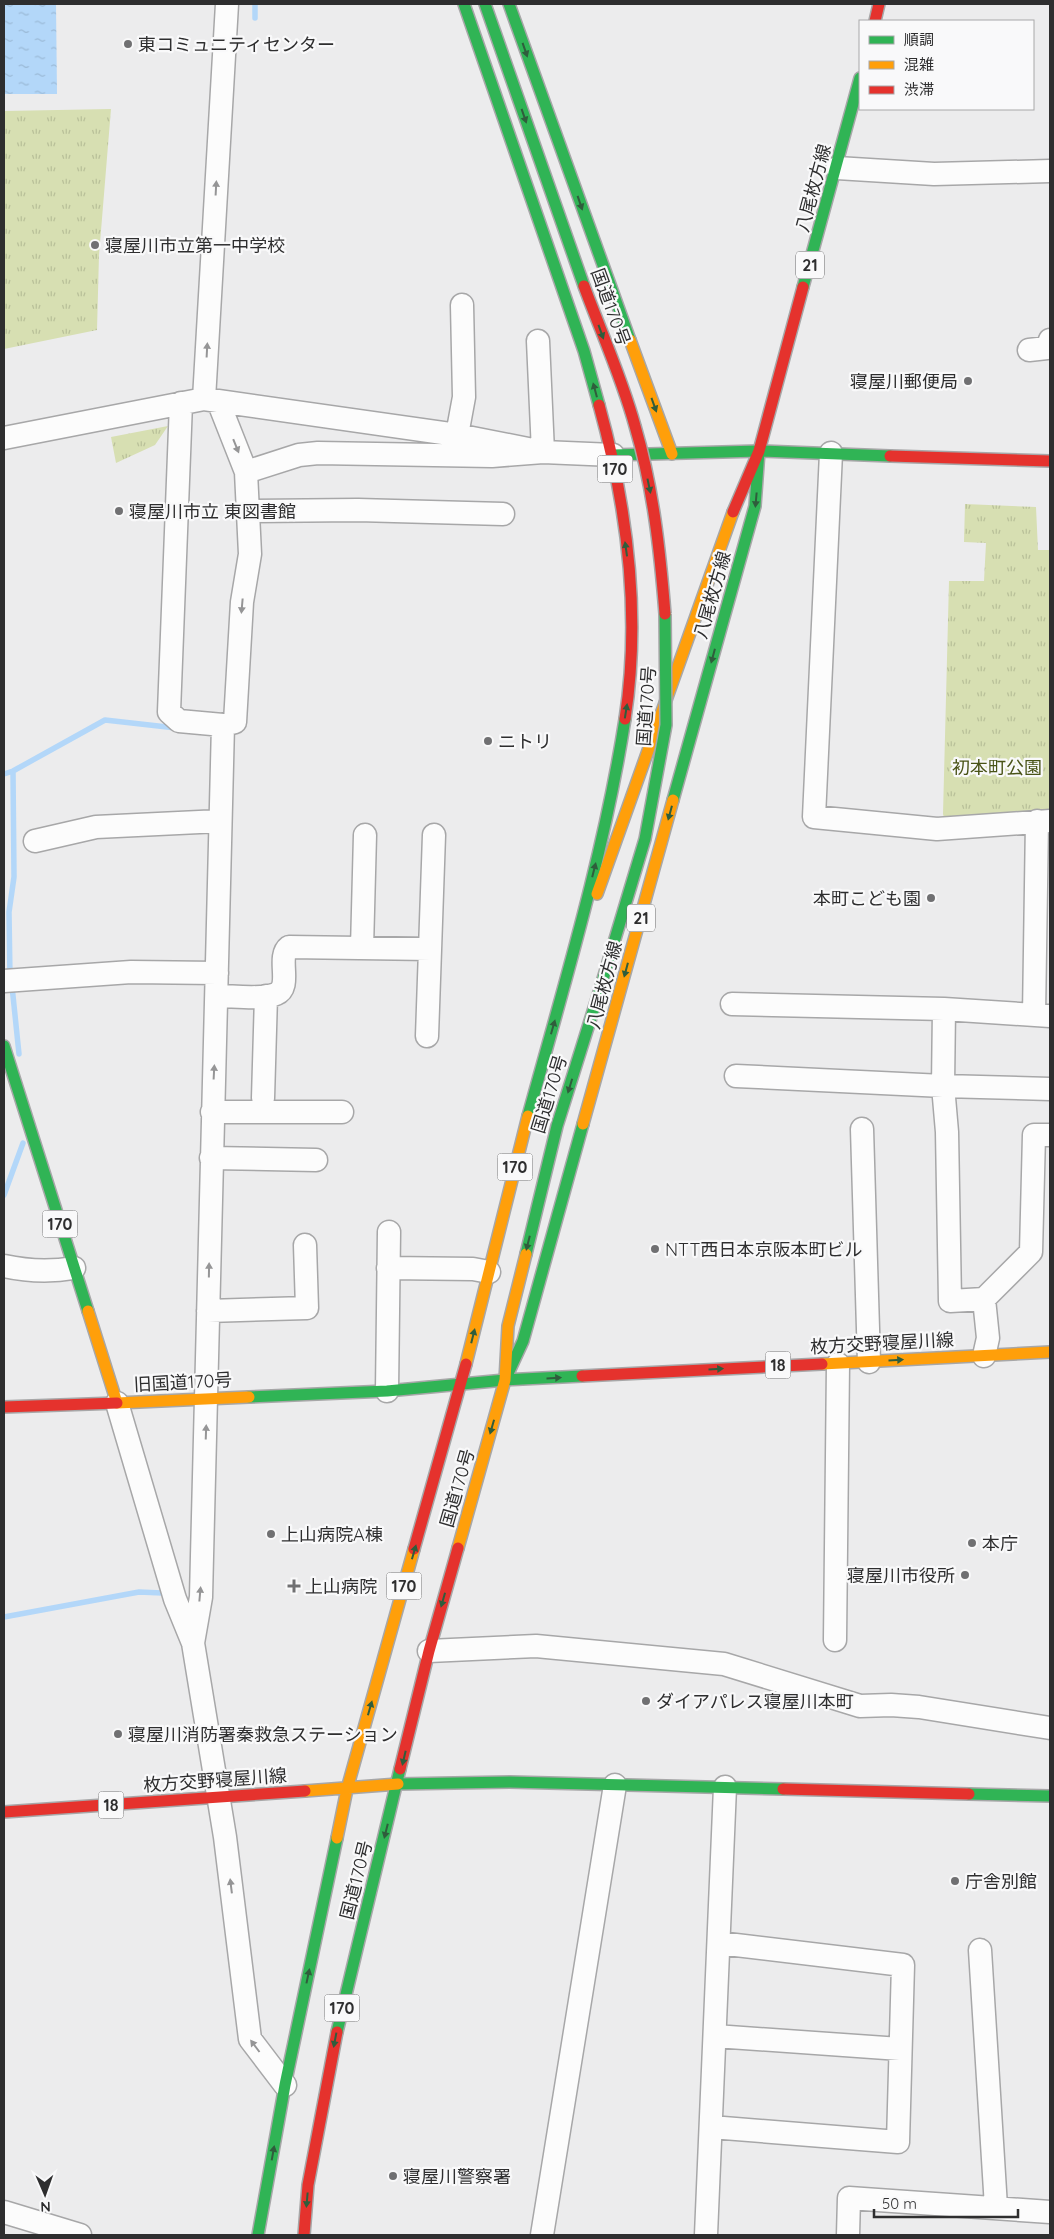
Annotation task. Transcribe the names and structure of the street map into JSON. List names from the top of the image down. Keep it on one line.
{"streets":{"main road":["八尾枚方線","21","国道170号","170","枚方交野寝屋川線","18","旧国道170号"]},"crossings":[["八尾枚方線","国道170号"],["八尾枚方線","枚方交野寝屋川線"],["八尾枚方線","旧国道170号"],["国道170号","枚方交野寝屋川線"],["国道170号","旧国道170号"],["枚方交野寝屋川線","旧国道170号"]],"parks":["初本町公園"],"places":{"other":["東コミュニティセンター","寝屋川市立第一中学校","寝屋川郵便局","寝屋川市立 東図書館","ニトリ","本町こども園","NTT西日本京阪本町ビル","上山病院A棟","本庁","寝屋川市役所","ダイアパレス寝屋川本町","寝屋川消防署秦救急ステーション","庁舎別館","寝屋川警察署"],"health":["上山病院"]},"legend":["順調","混雑","渋滞"],"scale_bar":"50 m","north":"bottom"}
